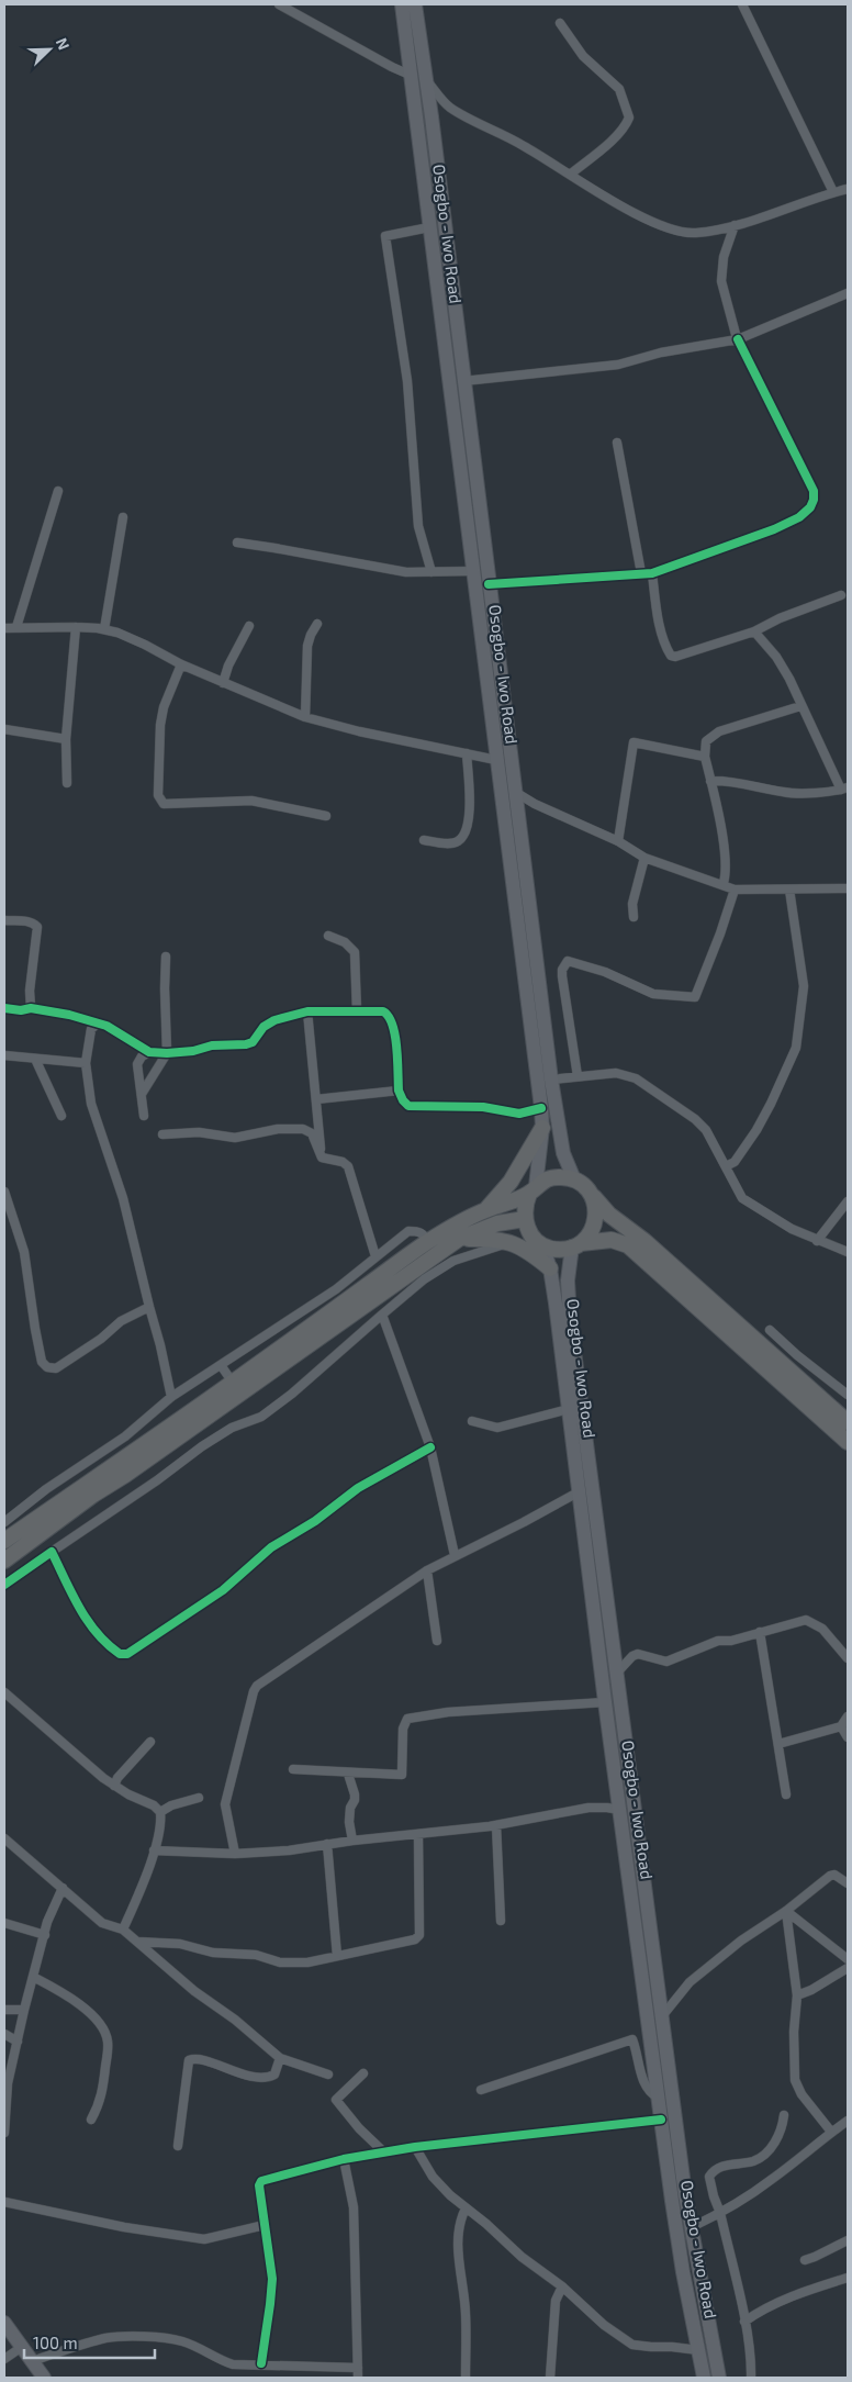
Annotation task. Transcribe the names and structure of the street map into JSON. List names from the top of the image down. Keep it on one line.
{"streets":{"main road":["Osogbo - Iwo Road"]},"scale_bar":"100 m","north":"top right"}
